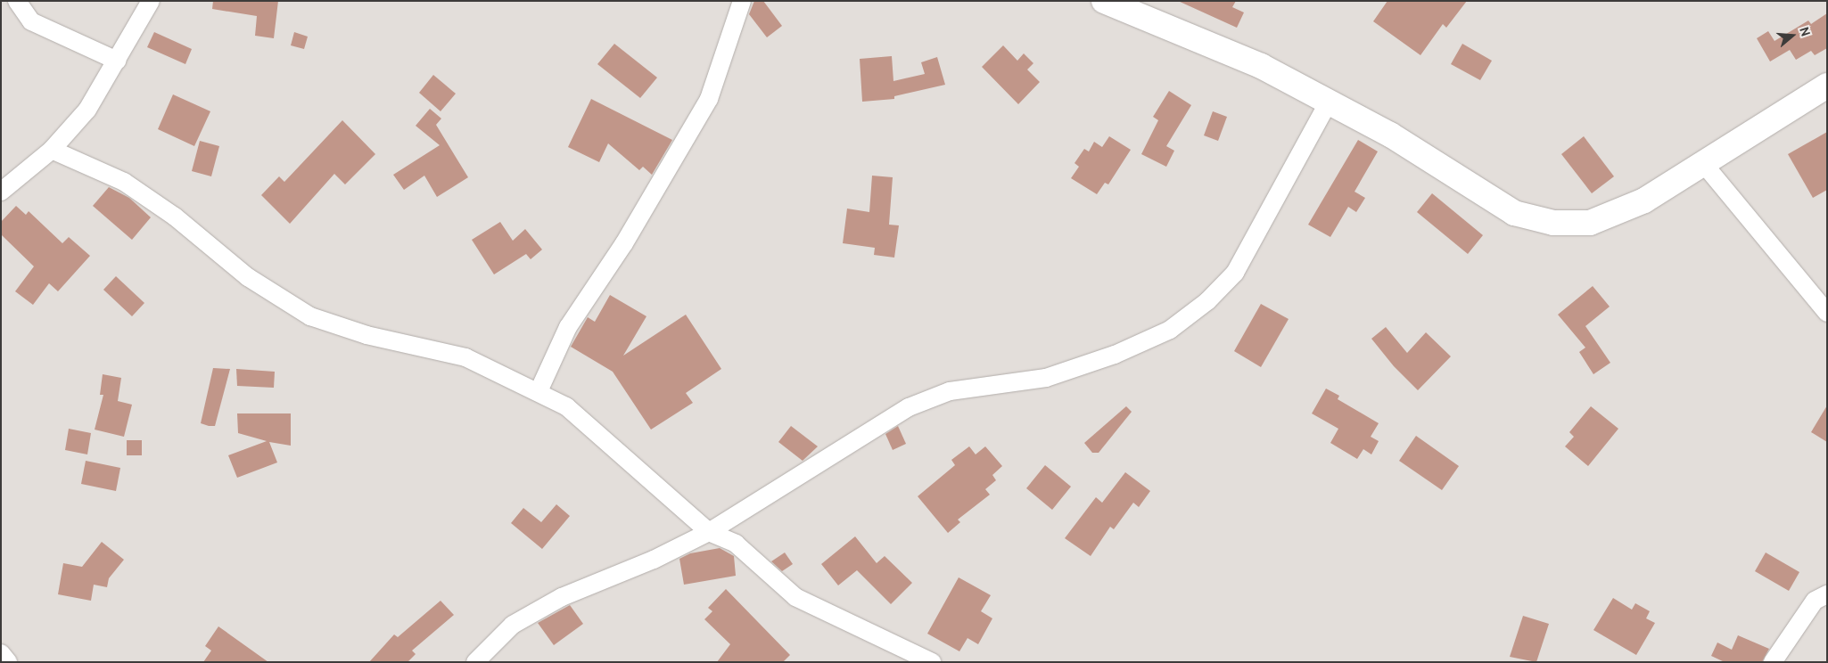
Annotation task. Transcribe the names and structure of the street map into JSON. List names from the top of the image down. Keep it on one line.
{"north":"right"}
